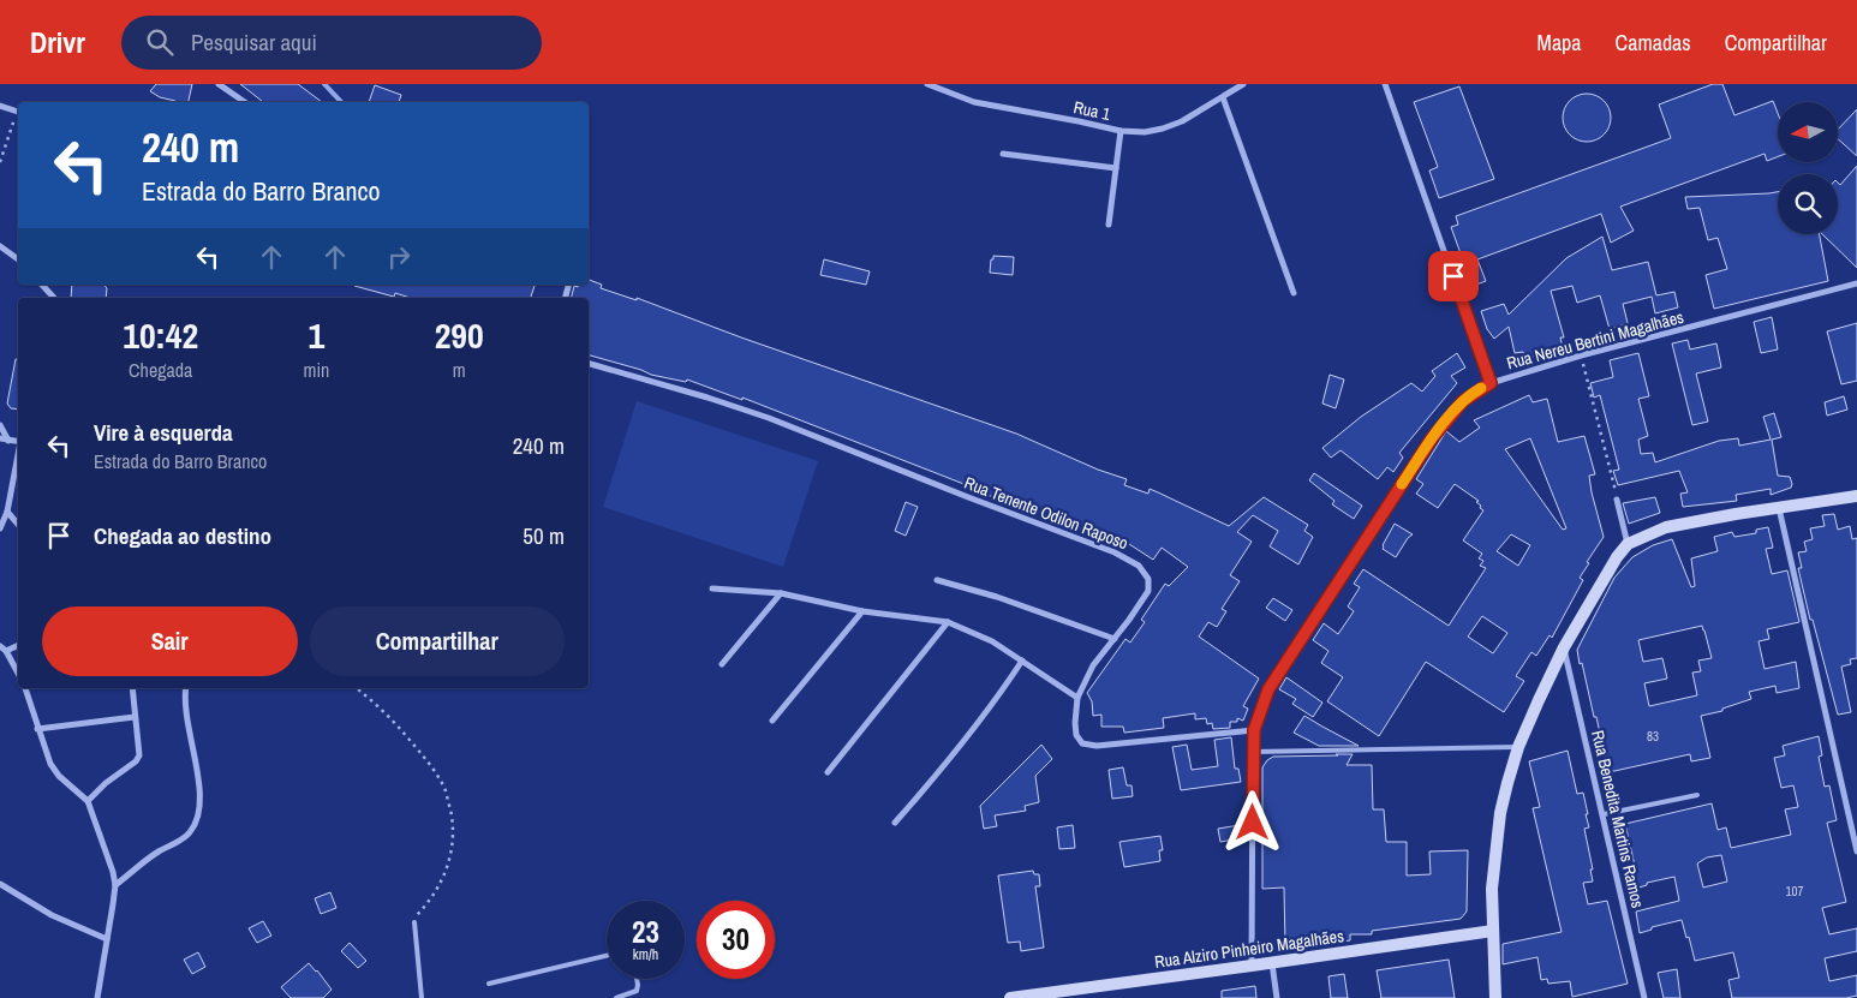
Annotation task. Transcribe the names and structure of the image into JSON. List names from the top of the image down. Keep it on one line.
{"streets":{"main road":["Rua Alziro Pinheiro Magalhães"],"street":["Rua 1","Rua Nereu Bertini Magalhães","Rua Tenente Odilon Raposo","Rua Benedita Martins Ramos"]},"crossings":[["Rua Nereu Bertini Magalhães","Rua Tenente Odilon Raposo"],["Rua Nereu Bertini Magalhães","Rua Alziro Pinheiro Magalhães"]],"house_numbers":["83","107"],"north":"left","page":{"header":"Drivr","search":"Pesquisar aqui","nav":["Mapa","Camadas","Compartilhar"],"turn":["240 m","Estrada do Barro Branco"],"eta":["10:42","Chegada","1","min","290","m"],"list":[{"name":"Vire à esquerda","note":"Estrada do Barro Branco","value":"240 m"},{"name":"Chegada ao destino","value":"50 m"}],"buttons":["Sair","Compartilhar"],"speed":"23 km/h","limit":"30"}}
